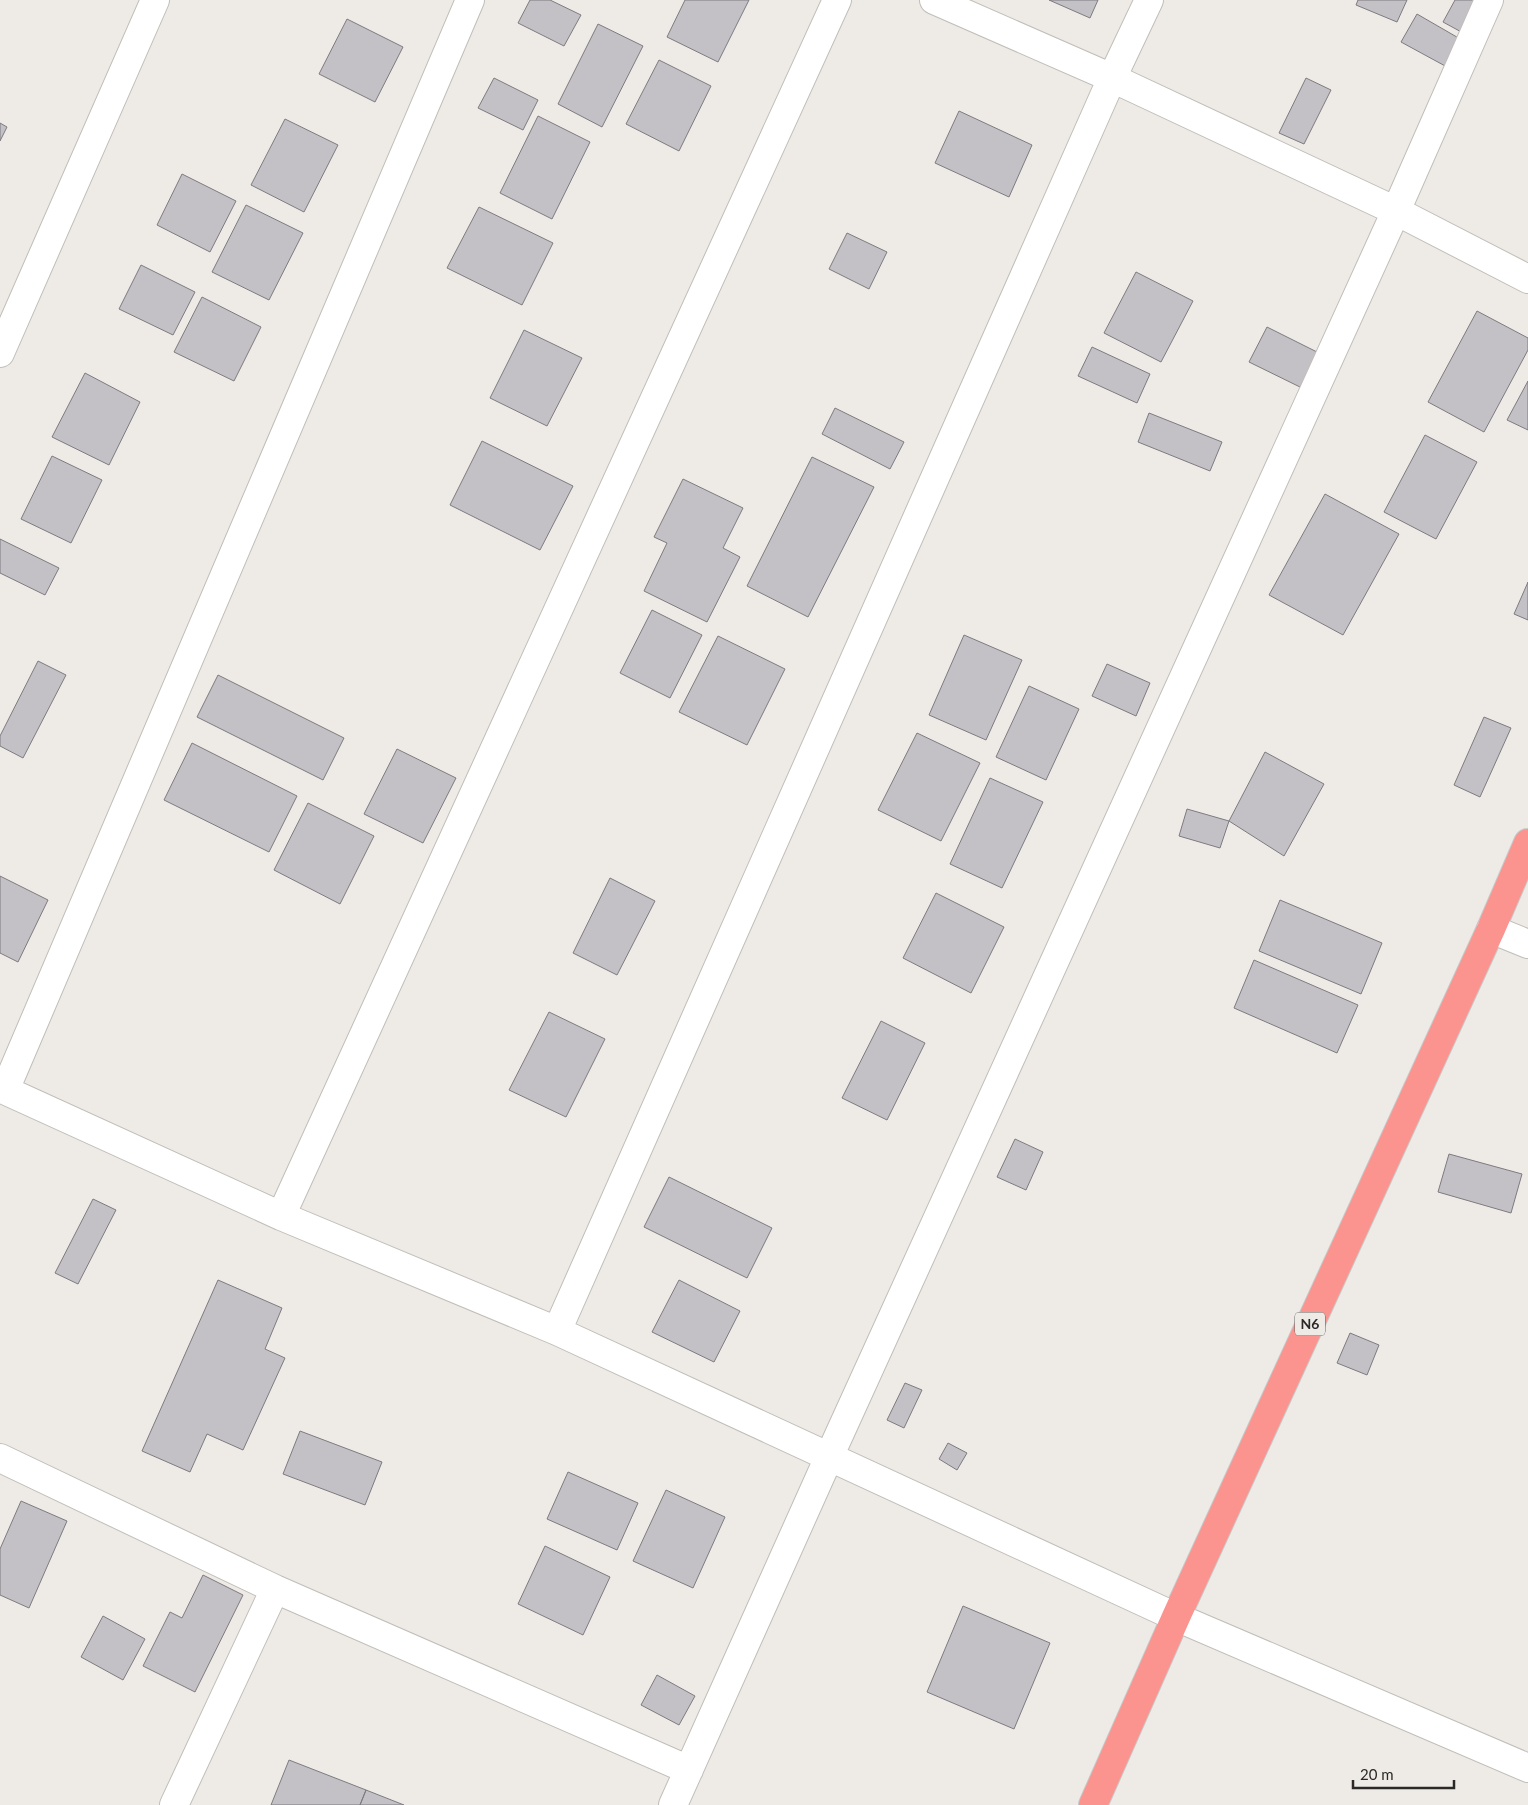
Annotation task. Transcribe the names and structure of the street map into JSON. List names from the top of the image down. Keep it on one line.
{"streets":{"highway":["N6"]},"scale_bar":"20 m"}
